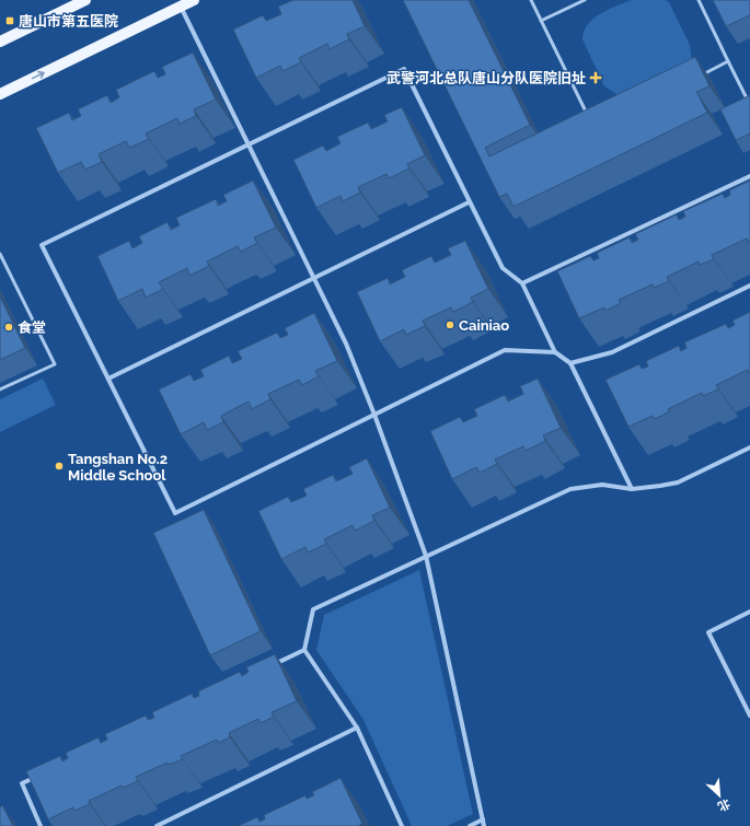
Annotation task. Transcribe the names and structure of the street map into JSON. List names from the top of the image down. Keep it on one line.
{"places":{"transit":["唐山市第五医院"],"health":["武警河北总队唐山分队医院旧址"],"other":["Cainiao","食堂","Tangshan No.2 Middle School"]},"north":"bottom right"}
